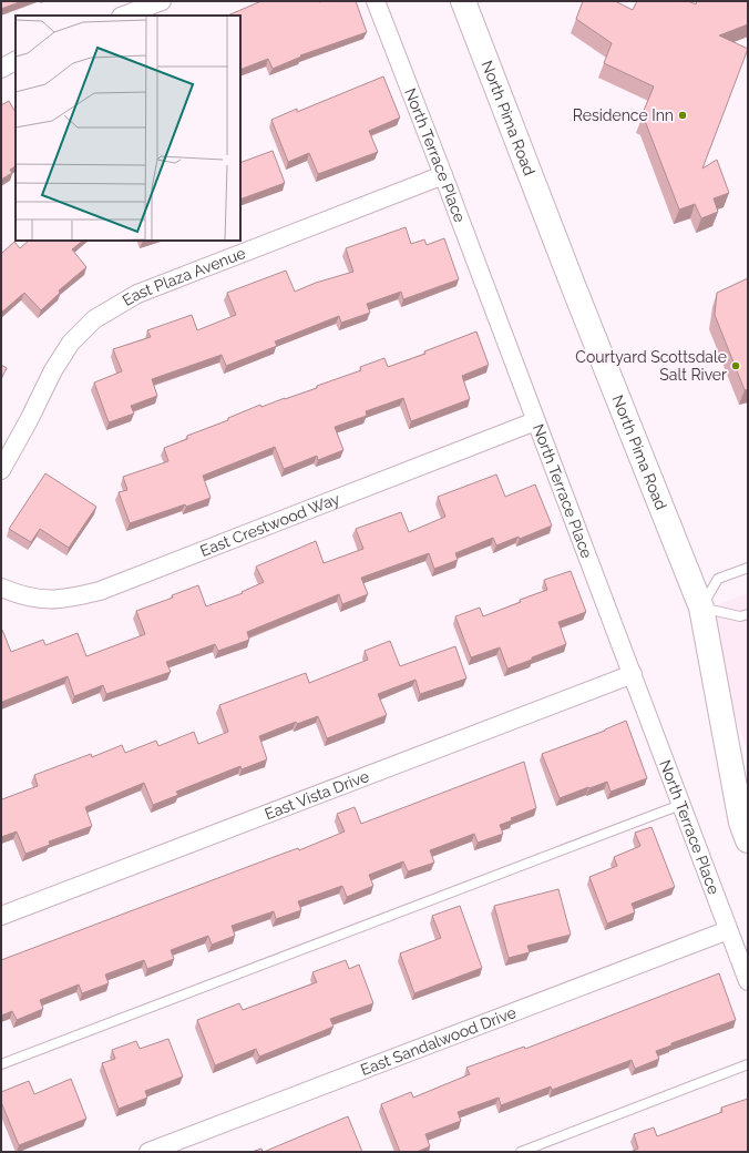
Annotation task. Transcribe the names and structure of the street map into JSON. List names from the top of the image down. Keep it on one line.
{"streets":{"main road":["North Pima Road"],"street":["North Terrace Place","East Plaza Avenue","East Crestwood Way","East Vista Drive","East Sandalwood Drive"]},"crossings":[["North Terrace Place","East Plaza Avenue"],["North Terrace Place","East Crestwood Way"],["North Terrace Place","East Vista Drive"],["North Terrace Place","East Sandalwood Drive"]],"places":["Residence Inn","Courtyard Scottsdale Salt River"]}
